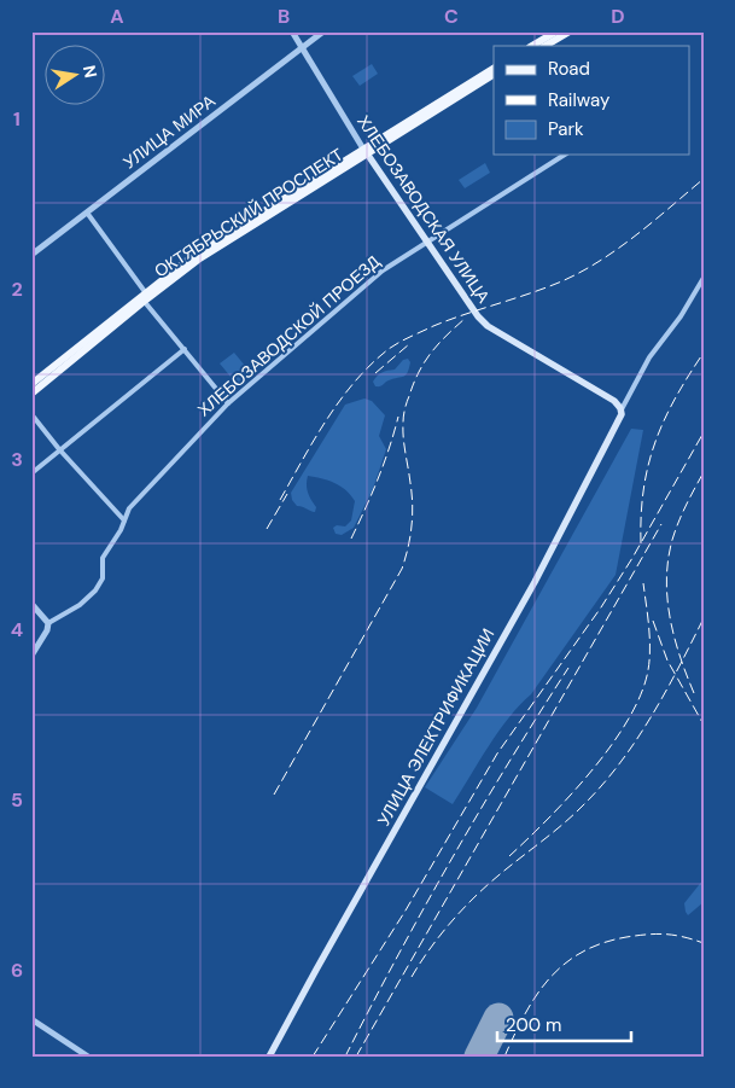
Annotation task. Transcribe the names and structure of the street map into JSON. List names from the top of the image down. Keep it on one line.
{"streets":{"main road":["ХЛЕБОЗАВОДСКАЯ УЛИЦА","ОКТЯБРЬСКИЙ ПРОСПЕКТ","УЛИЦА ЭЛЕКТРИФИКАЦИИ"],"street":["УЛИЦА МИРА","ХЛЕБОЗАВОДСКОЙ ПРОЕЗД"]},"crossings":[["УЛИЦА МИРА","ХЛЕБОЗАВОДСКАЯ УЛИЦА"],["ХЛЕБОЗАВОДСКАЯ УЛИЦА","ОКТЯБРЬСКИЙ ПРОСПЕКТ"],["ХЛЕБОЗАВОДСКАЯ УЛИЦА","ХЛЕБОЗАВОДСКОЙ ПРОЕЗД"],["ХЛЕБОЗАВОДСКАЯ УЛИЦА","УЛИЦА ЭЛЕКТРИФИКАЦИИ"]],"legend":["Road","Railway","Park"],"scale_bar":"200 m","north":"right","grid":{"columns":["A","B","C","D"],"rows":["1","2","3","4","5","6"]}}
